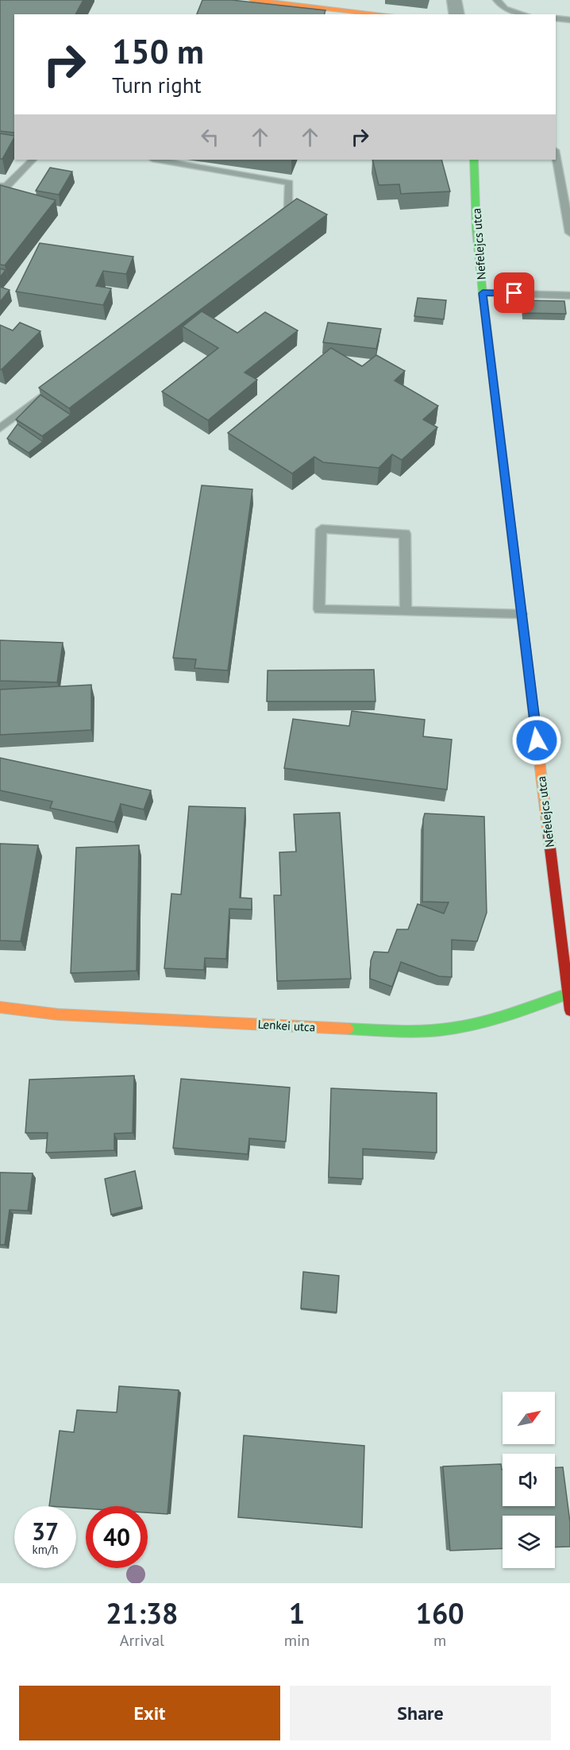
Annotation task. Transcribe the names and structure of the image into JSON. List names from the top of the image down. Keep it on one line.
{"streets":{"street":["Nefelejcs utca","Lenkei utca"]},"crossings":[["Nefelejcs utca","Lenkei utca"]],"north":"top right","page":{"turn":["150 m","Turn right"],"speed":"37 km/h","limit":"40","eta":["21:38","Arrival","1","min","160","m"],"buttons":["Exit","Share"]}}
